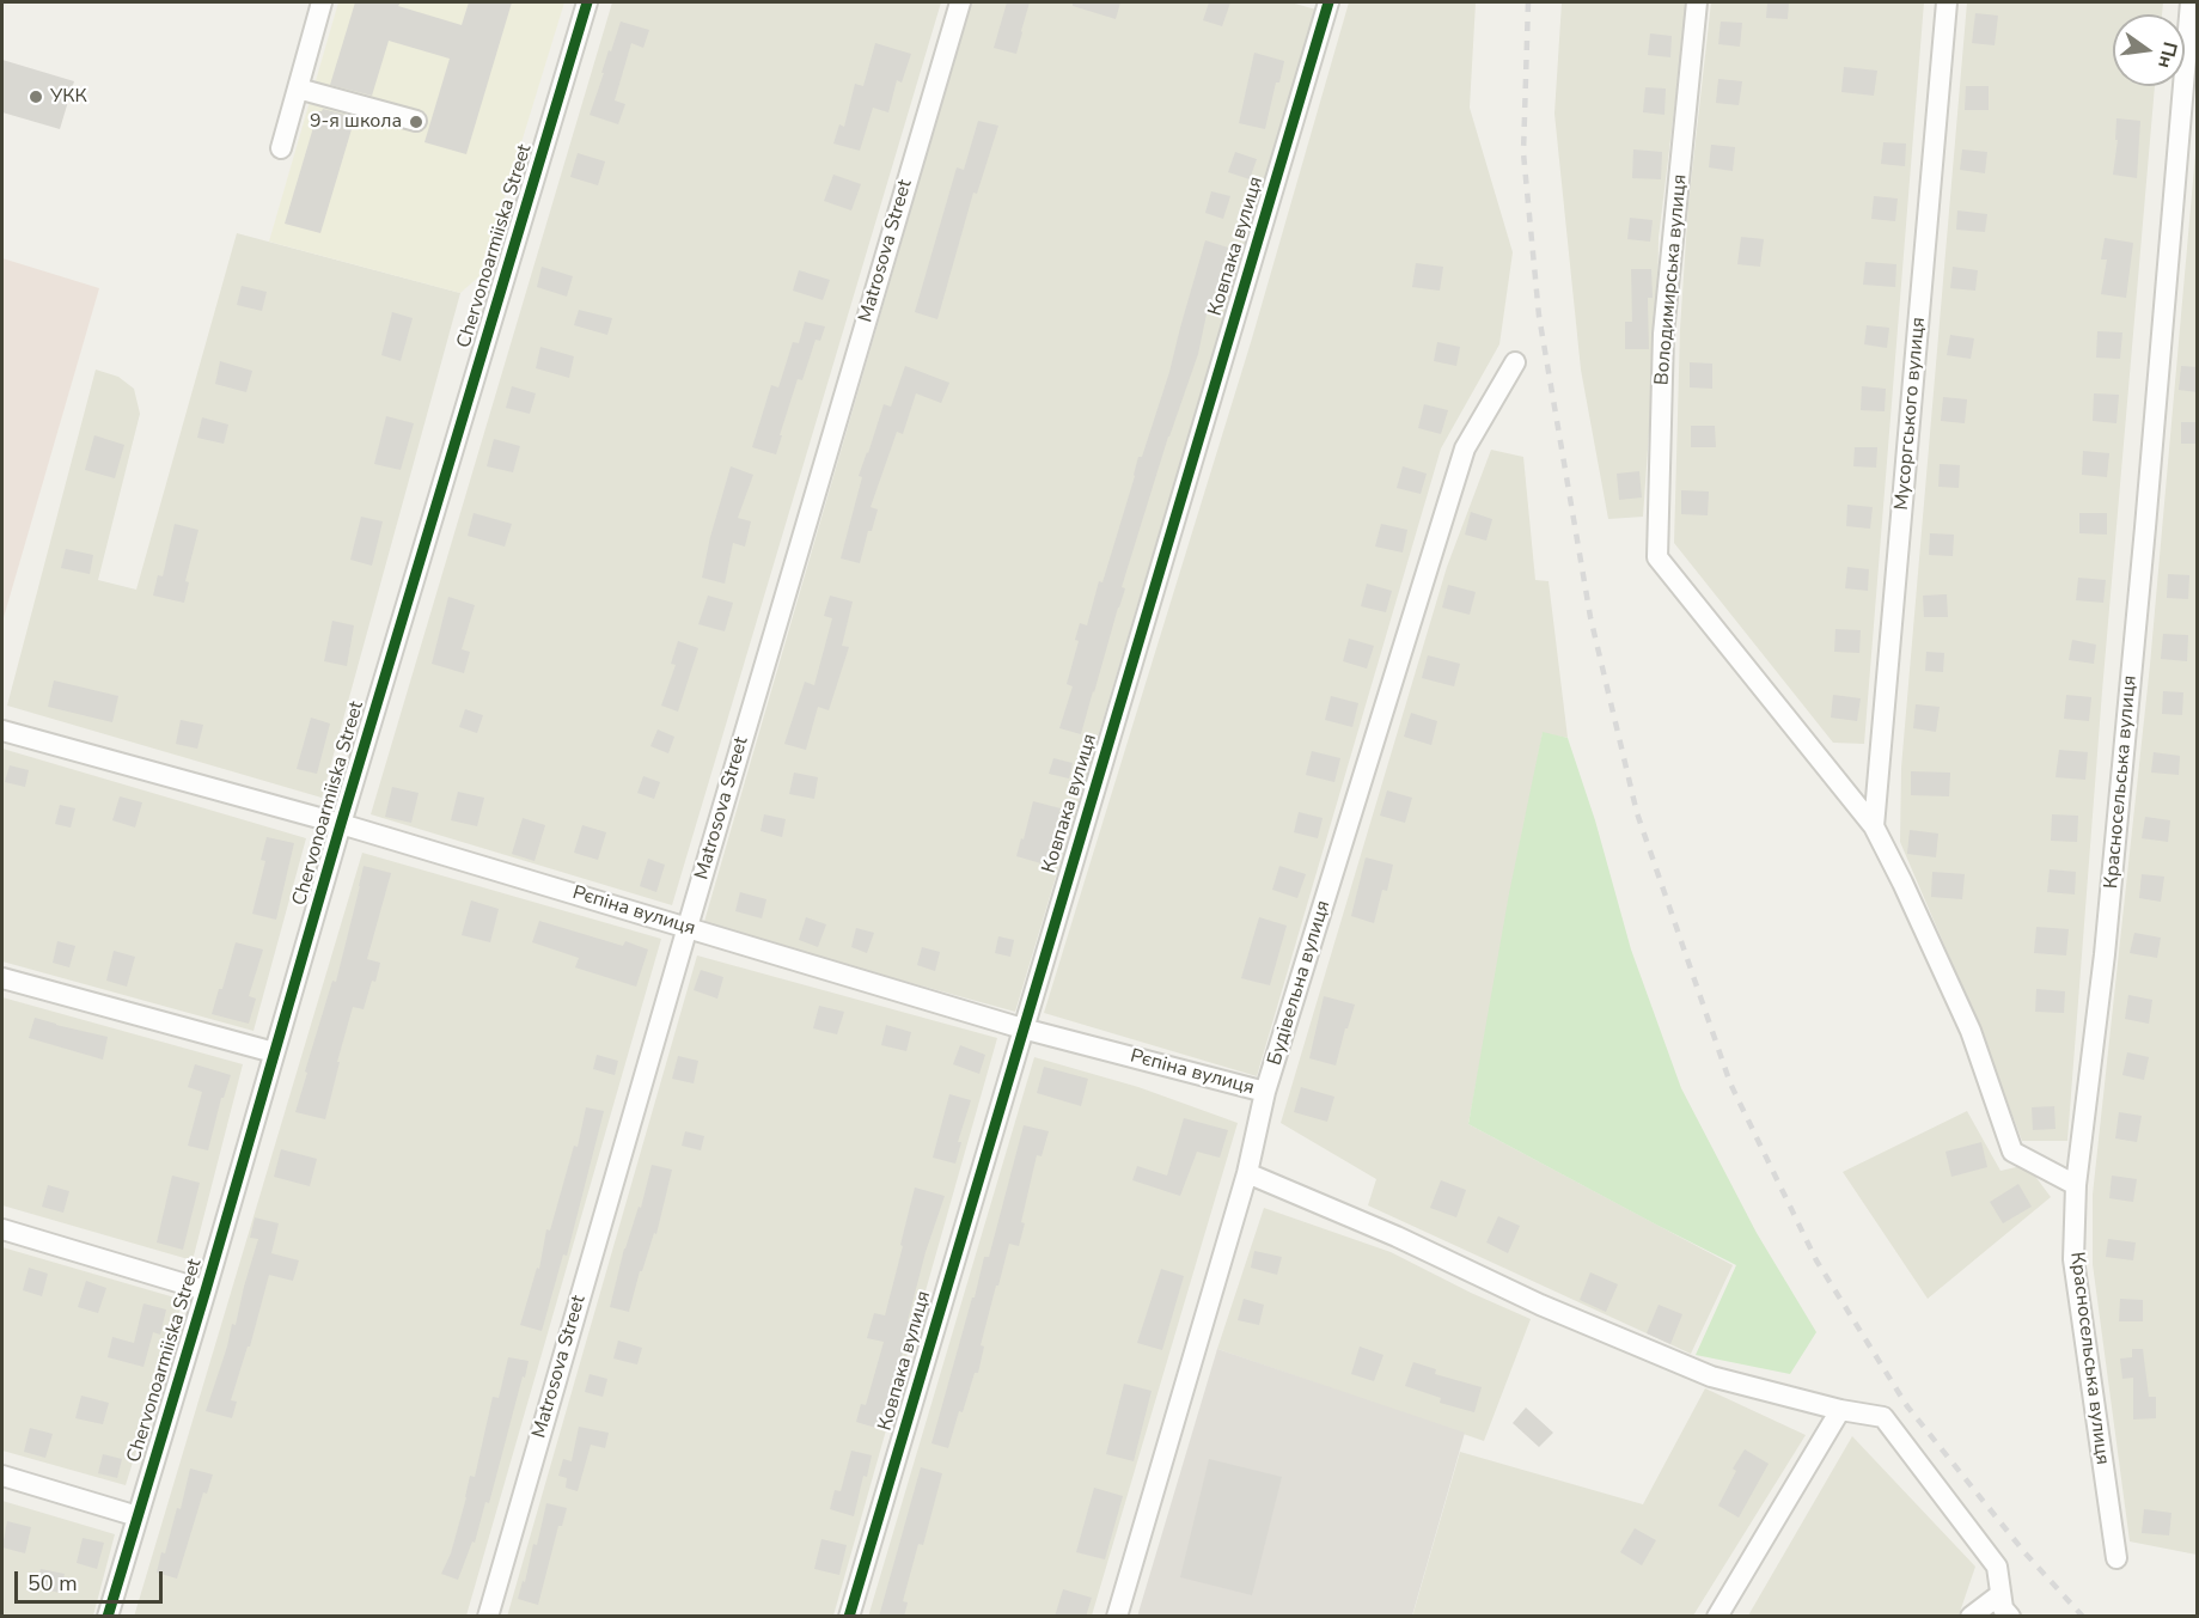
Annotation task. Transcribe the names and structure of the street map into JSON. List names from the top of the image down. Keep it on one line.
{"streets":{"street":["Chervonoarmiiska Street","Ковпака вулиця","Matrosova Street","Володимирська вулиця","Мусоргського вулиця","Красносельська вулиця","Рєпіна вулиця","Будівельна вулиця"]},"crossings":[["Chervonoarmiiska Street","Рєпіна вулиця"],["Ковпака вулиця","Рєпіна вулиця"],["Matrosova Street","Рєпіна вулиця"],["Володимирська вулиця","Мусоргського вулиця"],["Рєпіна вулиця","Будівельна вулиця"]],"places":["УКК","9-я школа"],"scale_bar":"50 m","north":"right"}
